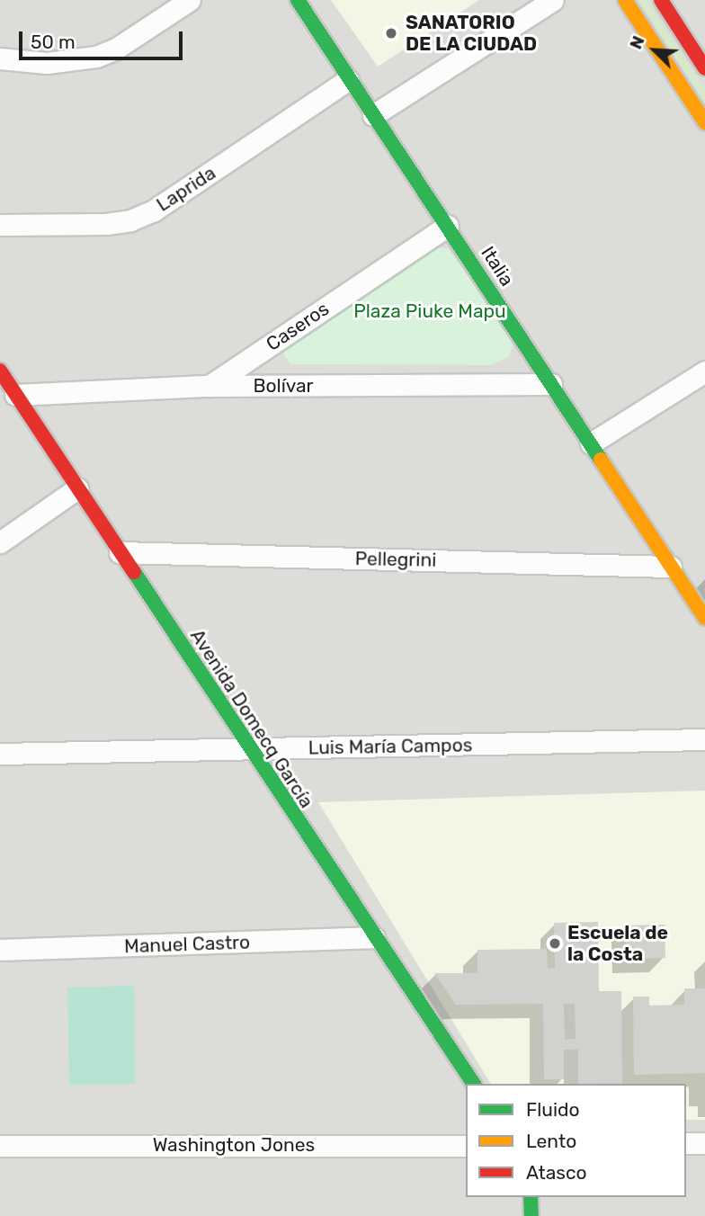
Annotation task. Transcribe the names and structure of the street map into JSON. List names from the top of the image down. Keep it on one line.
{"streets":{"street":["Laprida","Italia","Caseros","Bolívar","Pellegrini","Avenida Domecq García","Luis María Campos","Manuel Castro","Washington Jones"]},"crossings":[["Laprida","Italia"],["Italia","Caseros"],["Italia","Bolívar"],["Italia","Pellegrini"],["Caseros","Bolívar"],["Bolívar","Avenida Domecq García"],["Pellegrini","Avenida Domecq García"],["Avenida Domecq García","Luis María Campos"],["Avenida Domecq García","Manuel Castro"]],"parks":["Plaza Piuke Mapu"],"places":["SANATORIO DE LA CIUDAD","Escuela de la Costa"],"legend":["Fluido","Lento","Atasco"],"scale_bar":"50 m","north":"top left"}
